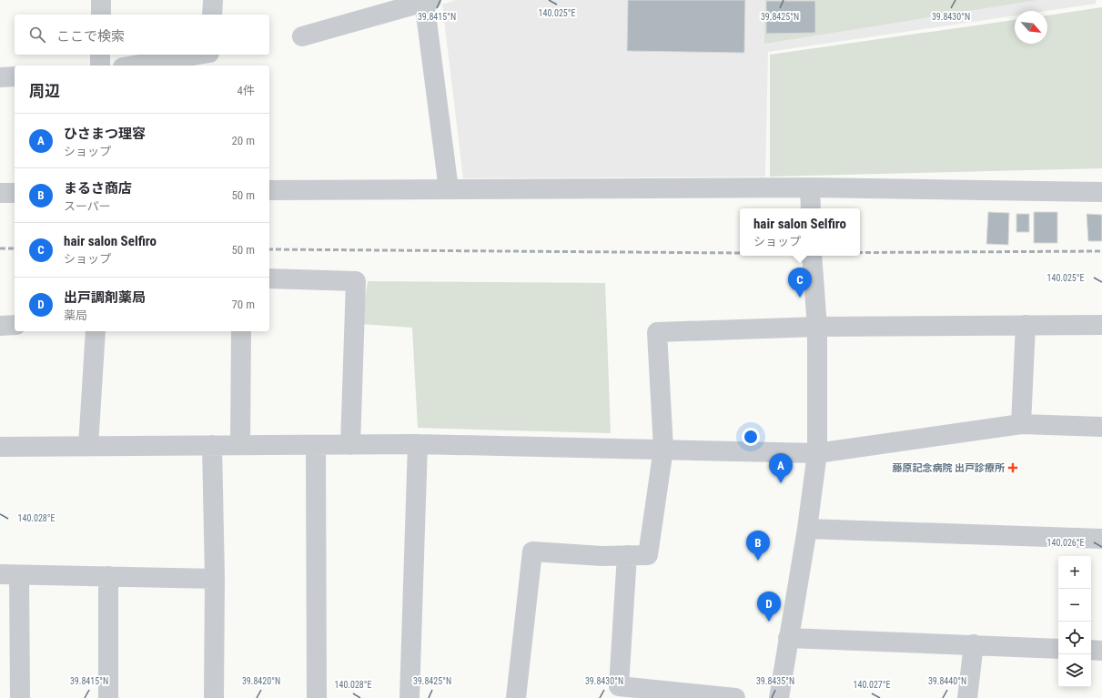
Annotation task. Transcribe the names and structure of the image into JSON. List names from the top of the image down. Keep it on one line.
{"places":{"health":["藤原記念病院 出戸診療所"]},"north":"bottom right","page":{"search":"ここで検索","heading":["周辺","4件"],"list":[{"mark":"A","name":"ひさまつ理容","note":"ショップ","value":"20 m"},{"mark":"B","name":"まるさ商店","note":"スーパー","value":"50 m"},{"mark":"C","name":"hair salon Selfiro","note":"ショップ","value":"50 m"},{"mark":"D","name":"出戸調剤薬局","note":"薬局","value":"70 m"}],"popup":["hair salon Selfiro","ショップ"],"pins":["C","A","B","D"],"map_buttons":["+","−"]},"coordinates":["140.025°E","39.8415°N","39.8425°N","39.8430°N","140.028°E","140.026°E","39.8420°N","39.8435°N","39.8440°N","140.027°E"]}
